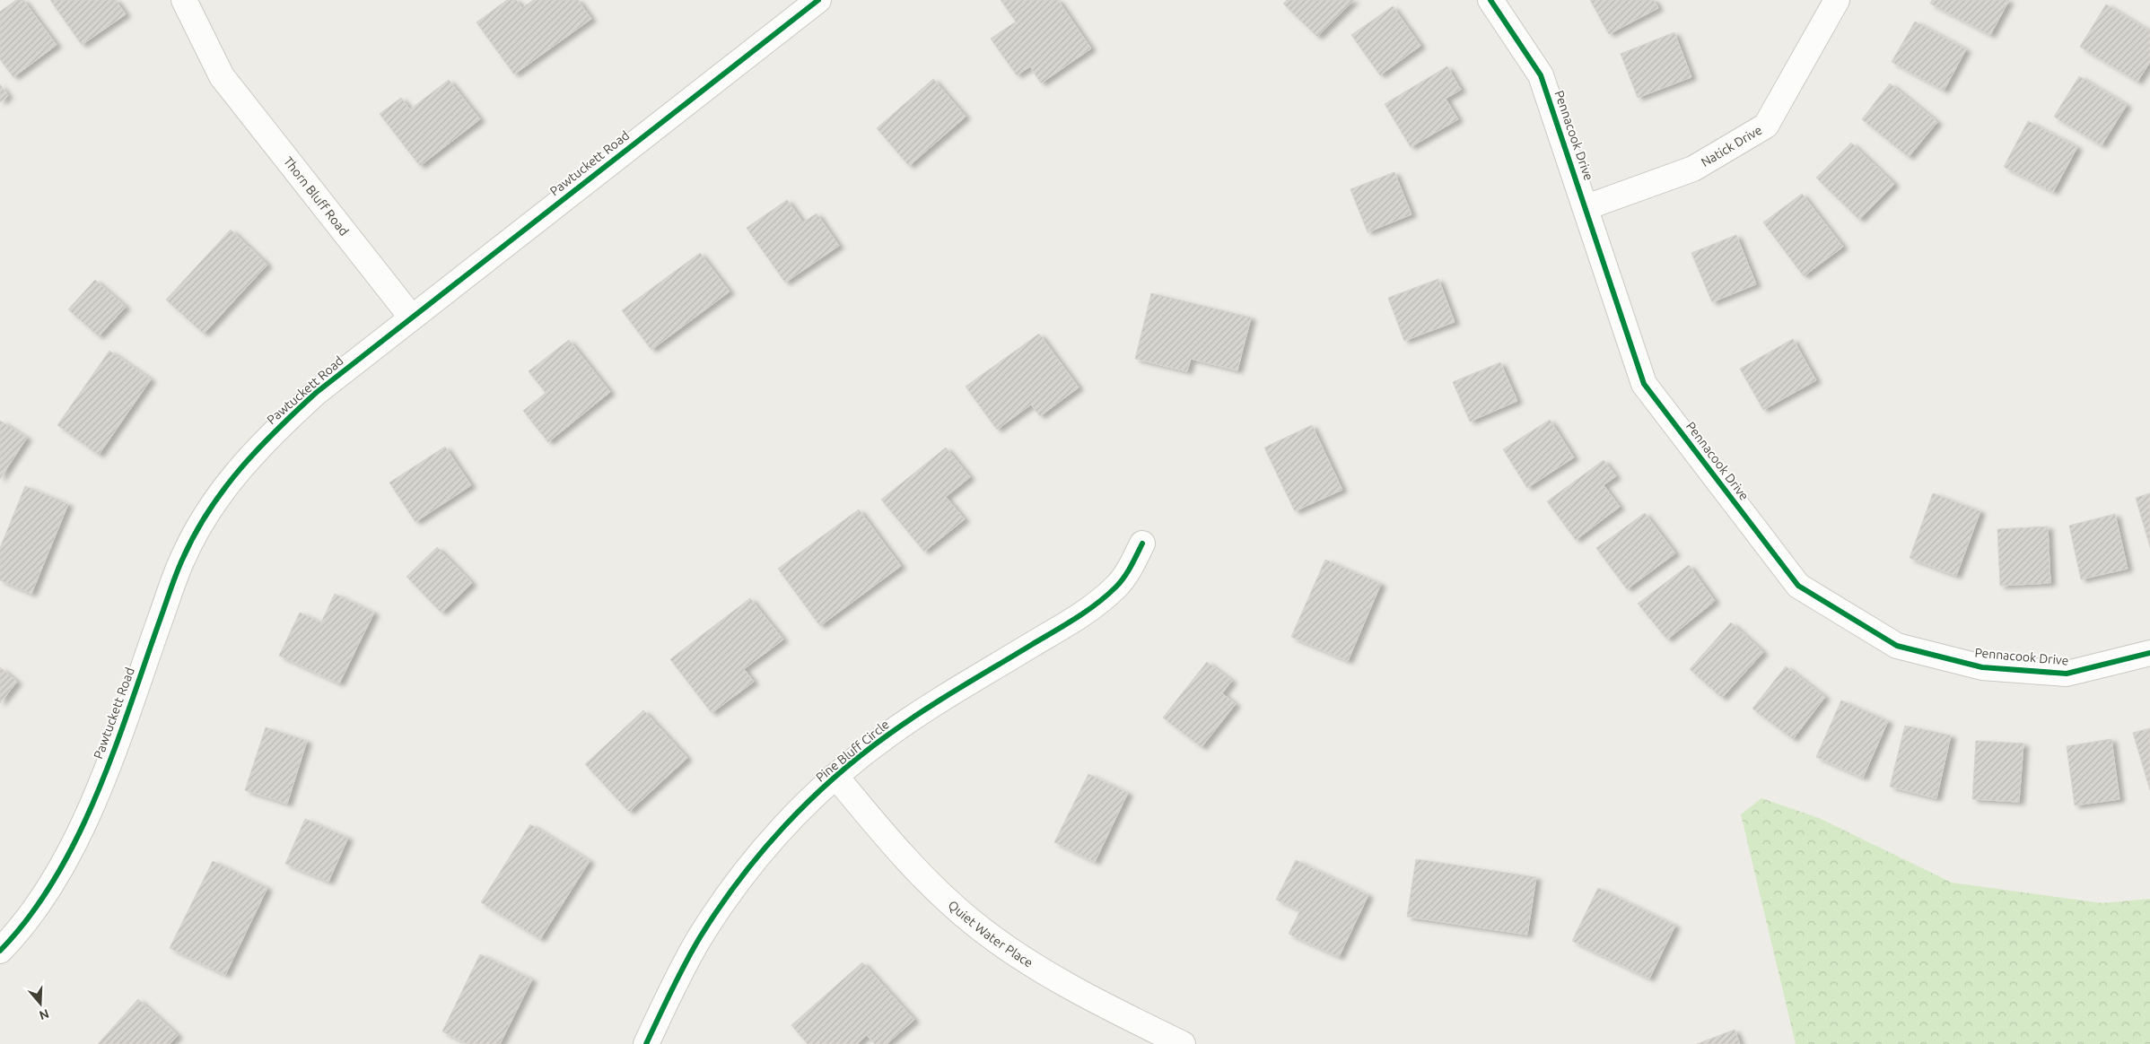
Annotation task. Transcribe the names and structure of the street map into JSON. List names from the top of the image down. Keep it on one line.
{"streets":{"street":["Pennacook Drive","Natick Drive","Pawtuckett Road","Thorn Bluff Road","Pine Bluff Circle","Quiet Water Place"]},"crossings":[["Pennacook Drive","Natick Drive"],["Pawtuckett Road","Thorn Bluff Road"],["Pine Bluff Circle","Quiet Water Place"]],"north":"bottom"}
